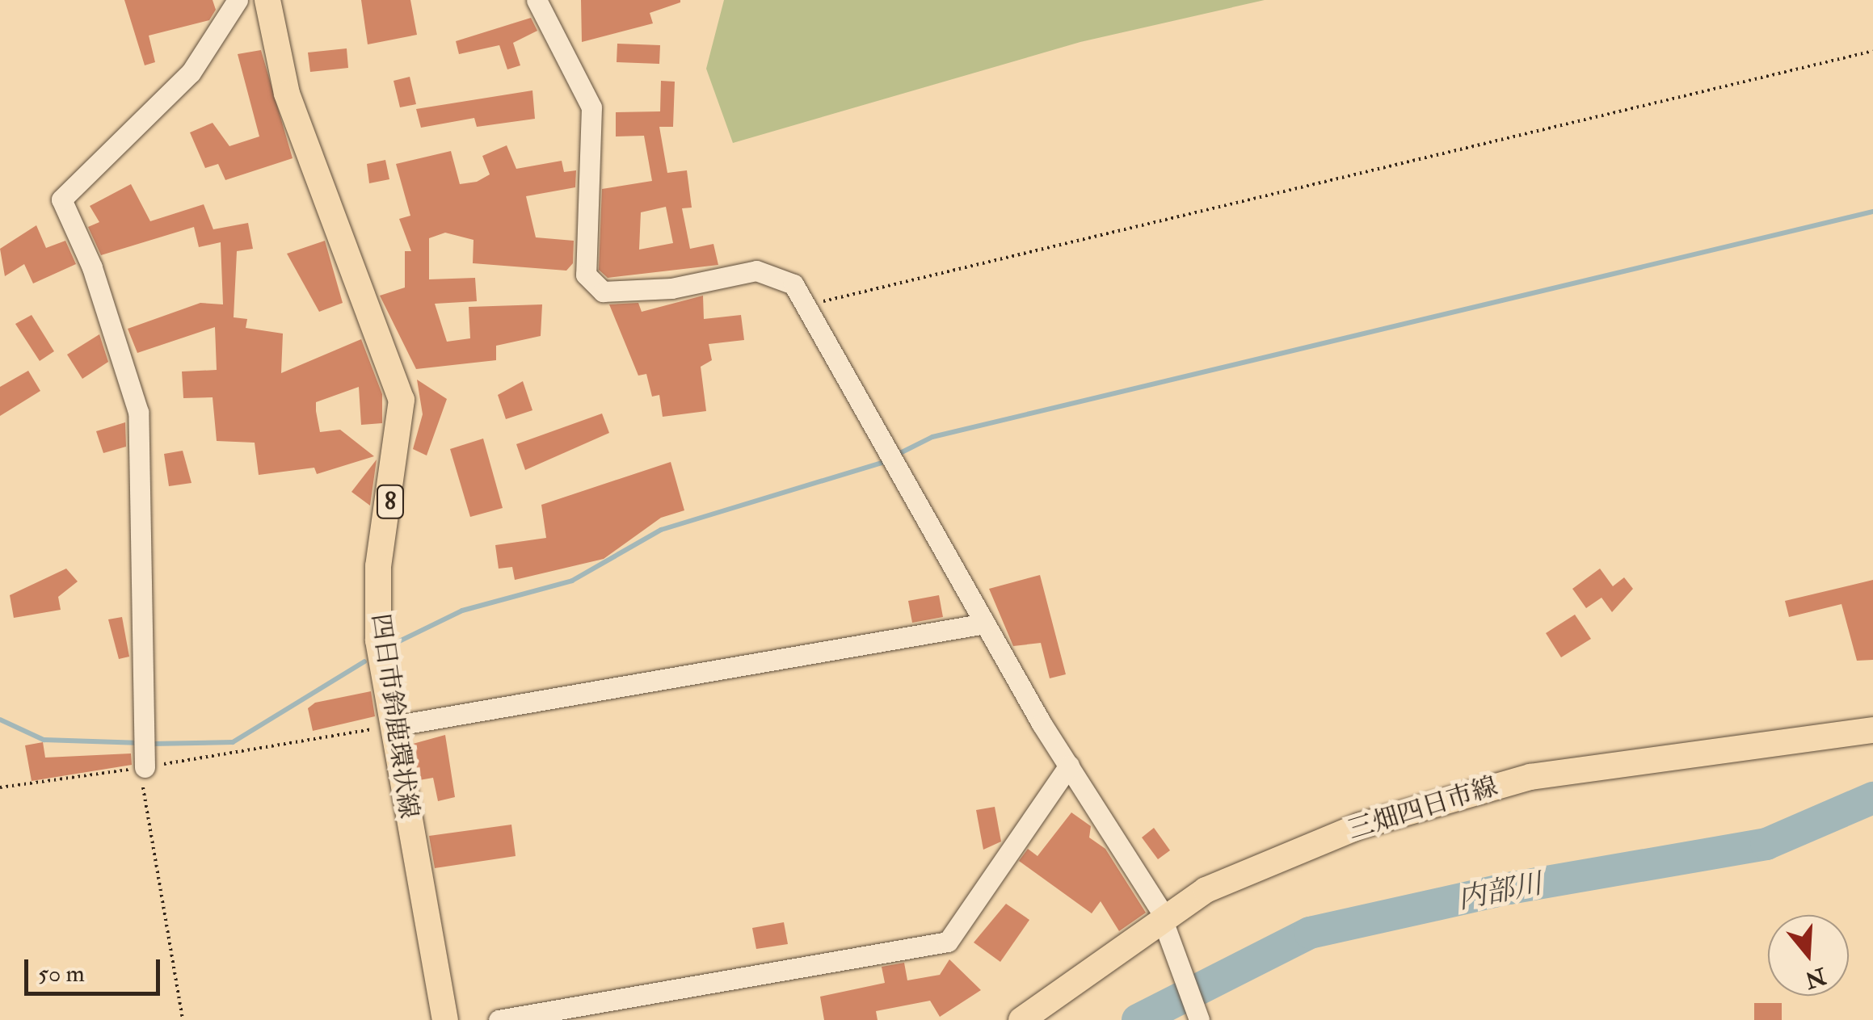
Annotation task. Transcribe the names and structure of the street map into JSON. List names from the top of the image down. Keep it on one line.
{"streets":{"main road":["8","四日市鈴鹿環状線","三畑四日市線"]},"water":["内部川"],"scale_bar":"50 m","north":"bottom"}
